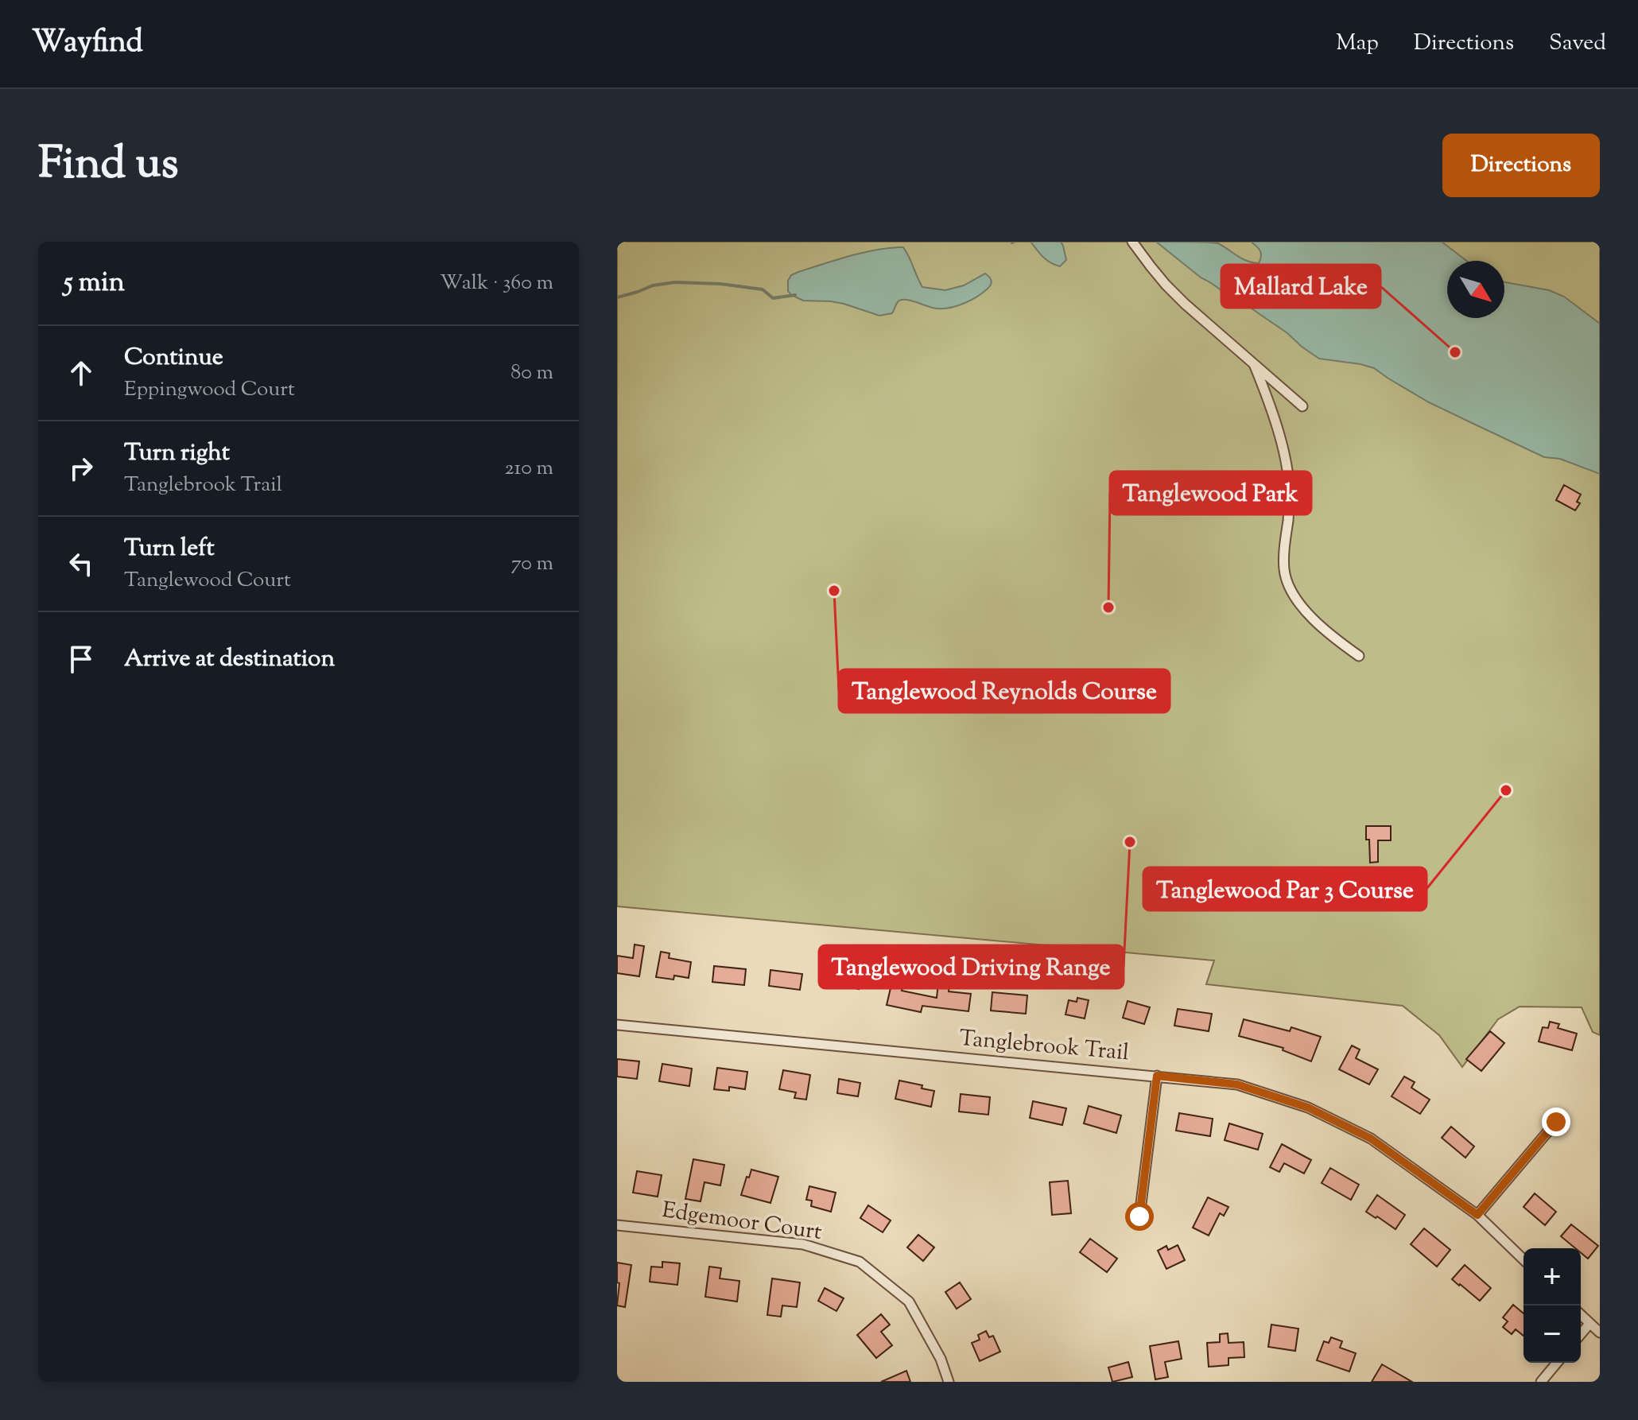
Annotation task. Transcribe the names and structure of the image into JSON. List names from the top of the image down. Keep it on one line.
{"streets":{"street":["Tanglebrook Trail","Edgemoor Court"]},"places":["Mallard Lake","Tanglewood Reynolds Course","Tanglewood Park","Tanglewood Par 3 Course","Tanglewood Driving Range"],"north":"bottom right","page":{"header":"Wayfind","nav":["Map","Directions","Saved"],"title":"Find us","buttons":"Directions","heading":["5 min","Walk · 360 m"],"list":[["Continue","Eppingwood Court","80 m"],["Turn right","Tanglebrook Trail","210 m"],["Turn left","Tanglewood Court","70 m"],"Arrive at destination"],"map_buttons":["+","−"]}}
